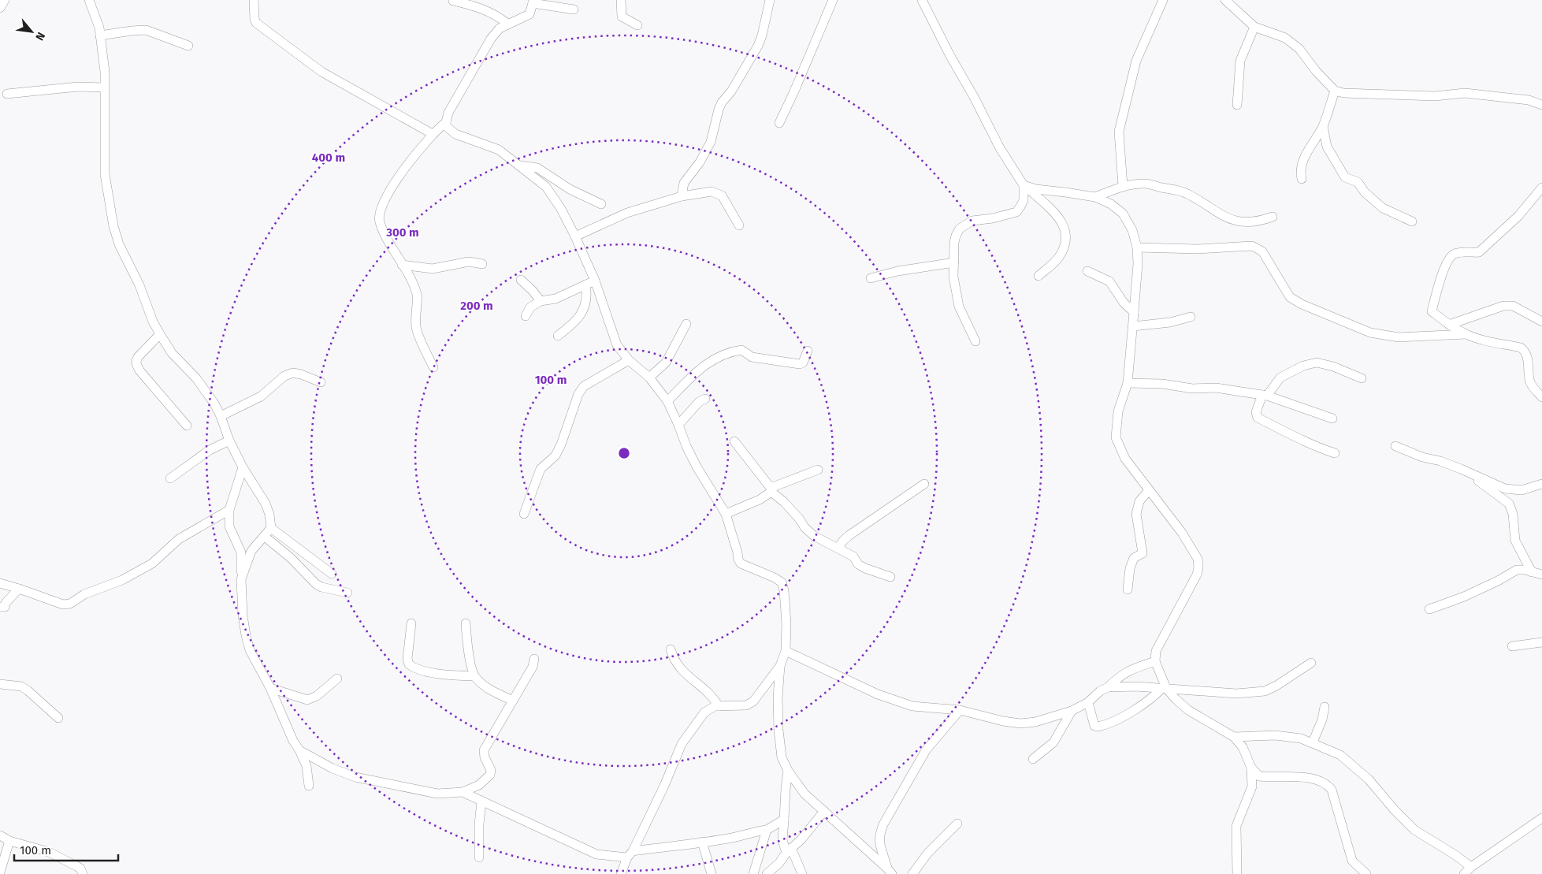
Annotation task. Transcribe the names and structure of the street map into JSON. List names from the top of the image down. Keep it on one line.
{"scale_bar":"100 m","north":"bottom right","rings":["400 m","300 m","200 m","100 m"]}
